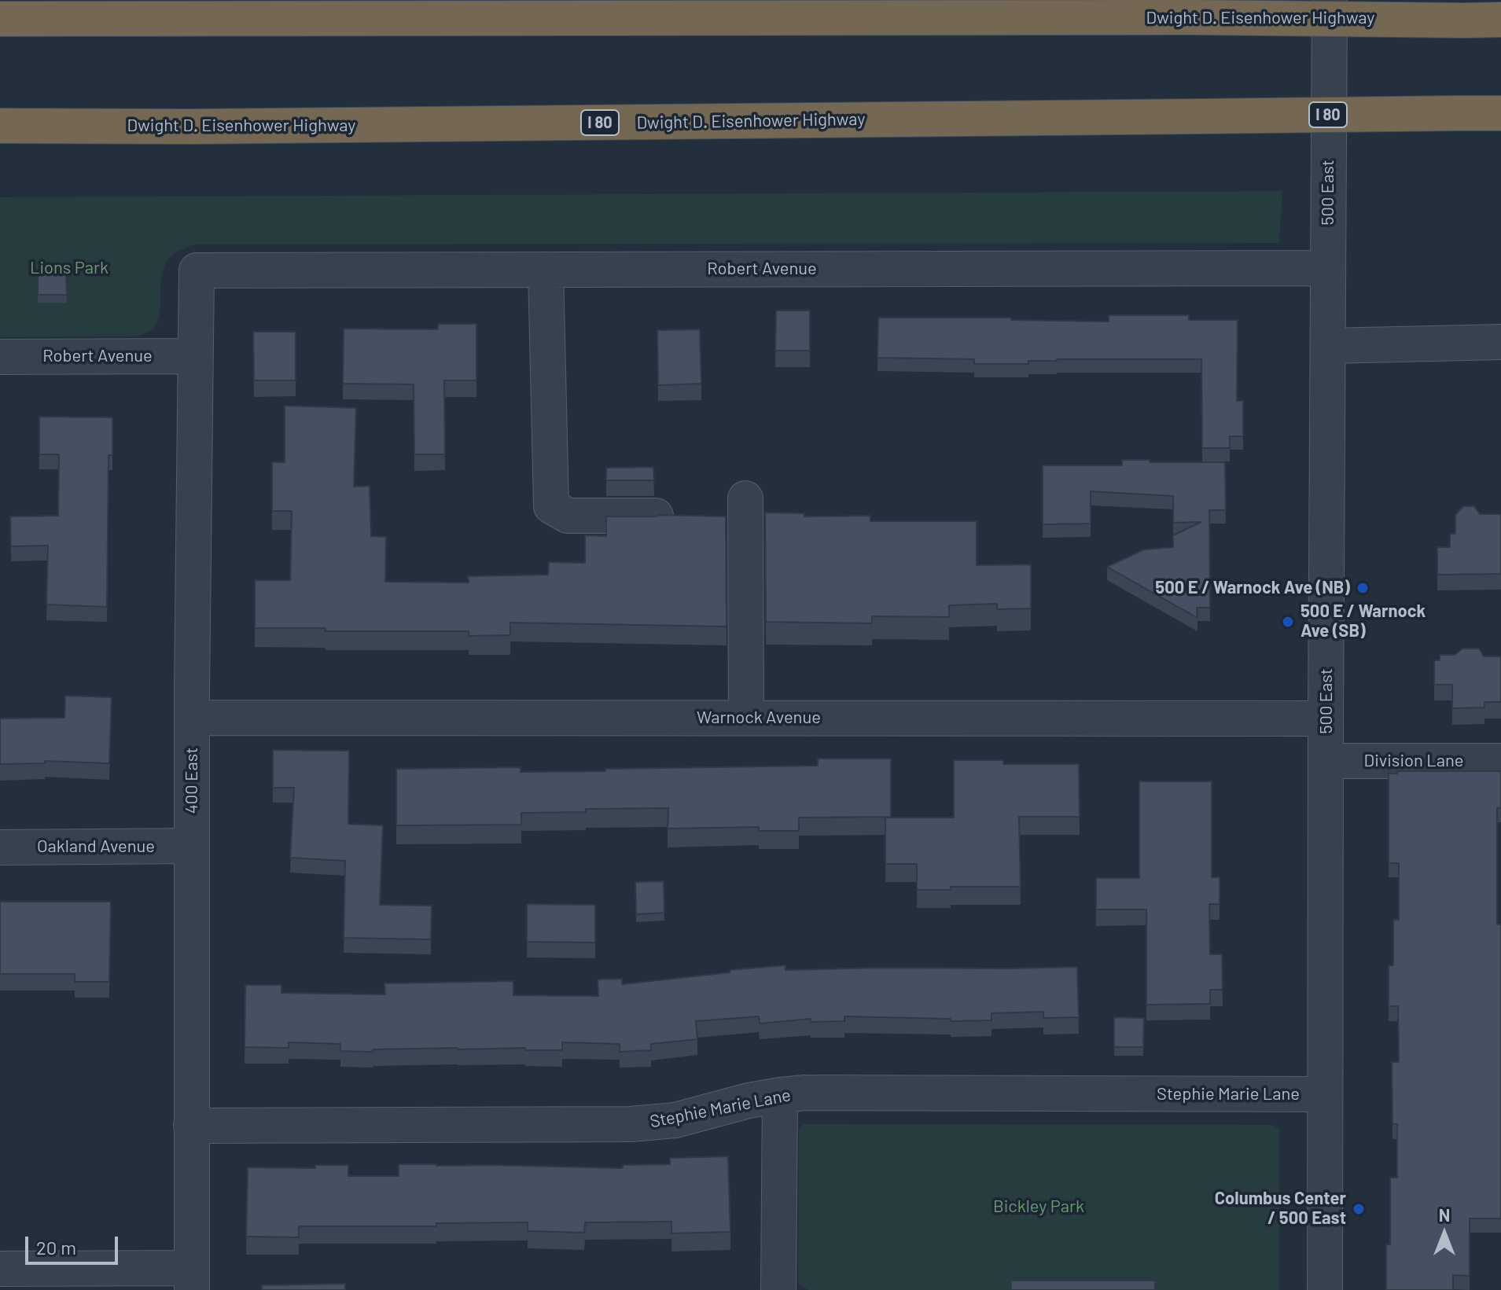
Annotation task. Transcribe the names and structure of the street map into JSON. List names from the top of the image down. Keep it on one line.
{"streets":{"highway":["Dwight D. Eisenhower Highway","I 80"],"street":["500 East","Robert Avenue","Warnock Avenue","Division Lane","400 East","Oakland Avenue","Stephie Marie Lane"]},"crossings":[["500 East","Robert Avenue"],["500 East","Warnock Avenue"],["500 East","Division Lane"],["500 East","Stephie Marie Lane"],["Robert Avenue","400 East"],["Warnock Avenue","400 East"],["400 East","Oakland Avenue"],["400 East","Stephie Marie Lane"]],"parks":["Lions Park","Bickley Park"],"places":["500 E / Warnock Ave (NB)","500 E / Warnock Ave (SB)","Columbus Center / 500 East"],"scale_bar":"20 m","north":"top"}
